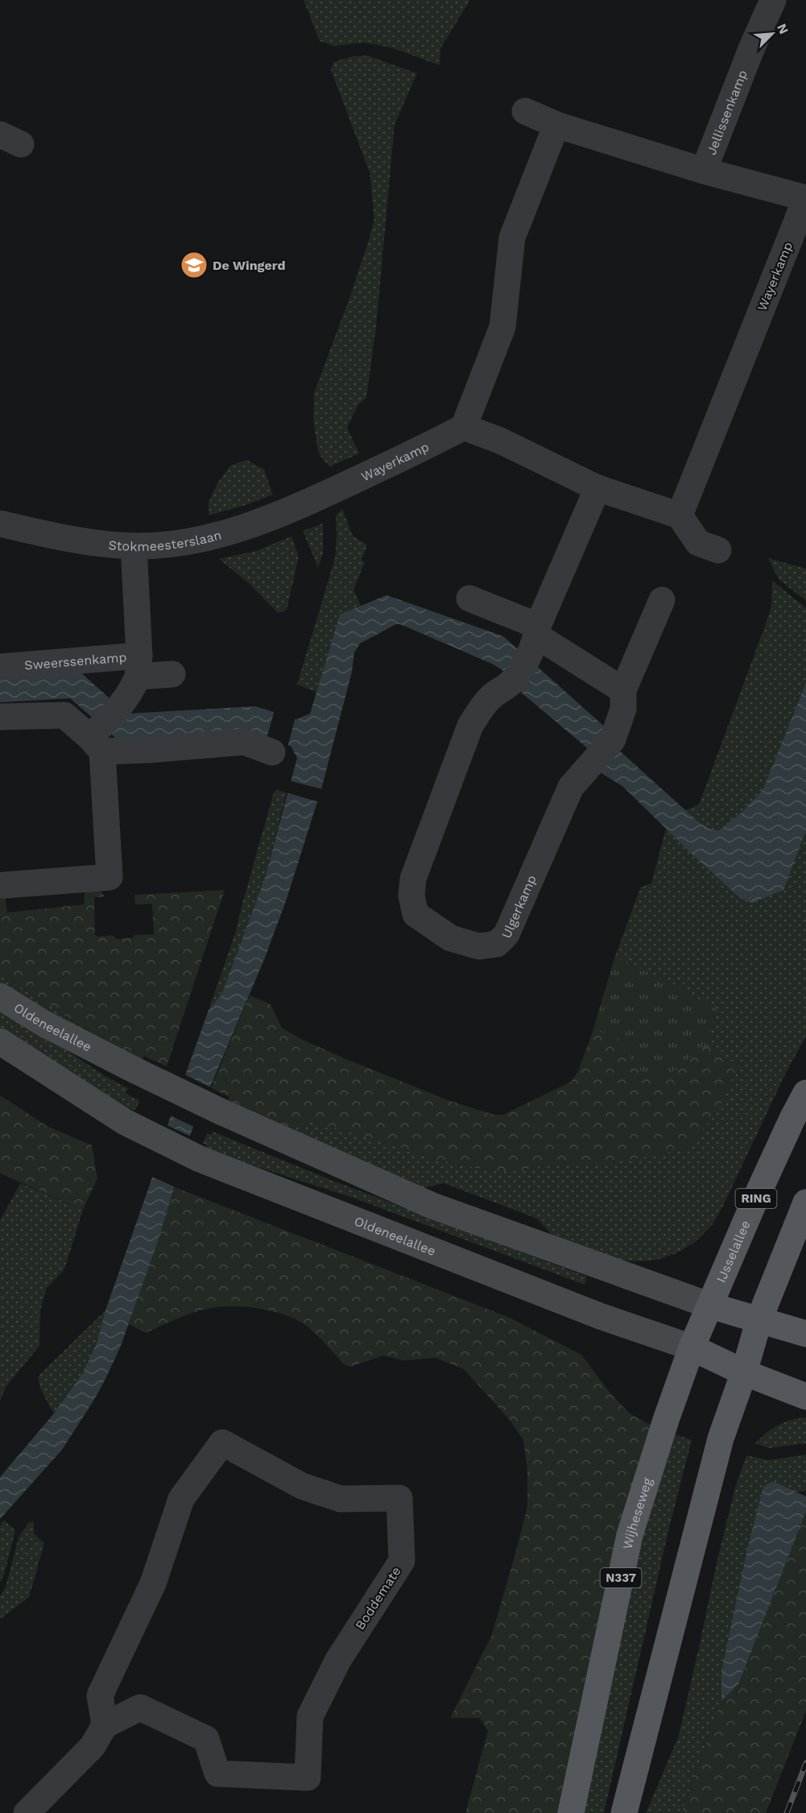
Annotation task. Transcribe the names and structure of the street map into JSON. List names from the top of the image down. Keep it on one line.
{"streets":{"main road":["Oldeneelallee","RING","IJsselallee","Wijheseweg","N337"],"street":["Jellissenkamp","Wayerkamp","Stokmeesterslaan","Sweerssenkamp","Ulgerkamp","Boddemate"]},"crossings":[["Jellissenkamp","Wayerkamp"],["Wayerkamp","Stokmeesterslaan"],["Oldeneelallee","IJsselallee"],["Oldeneelallee","Wijheseweg"],["IJsselallee","Wijheseweg"]],"places":{"school or university":["De Wingerd"]},"north":"top right"}
